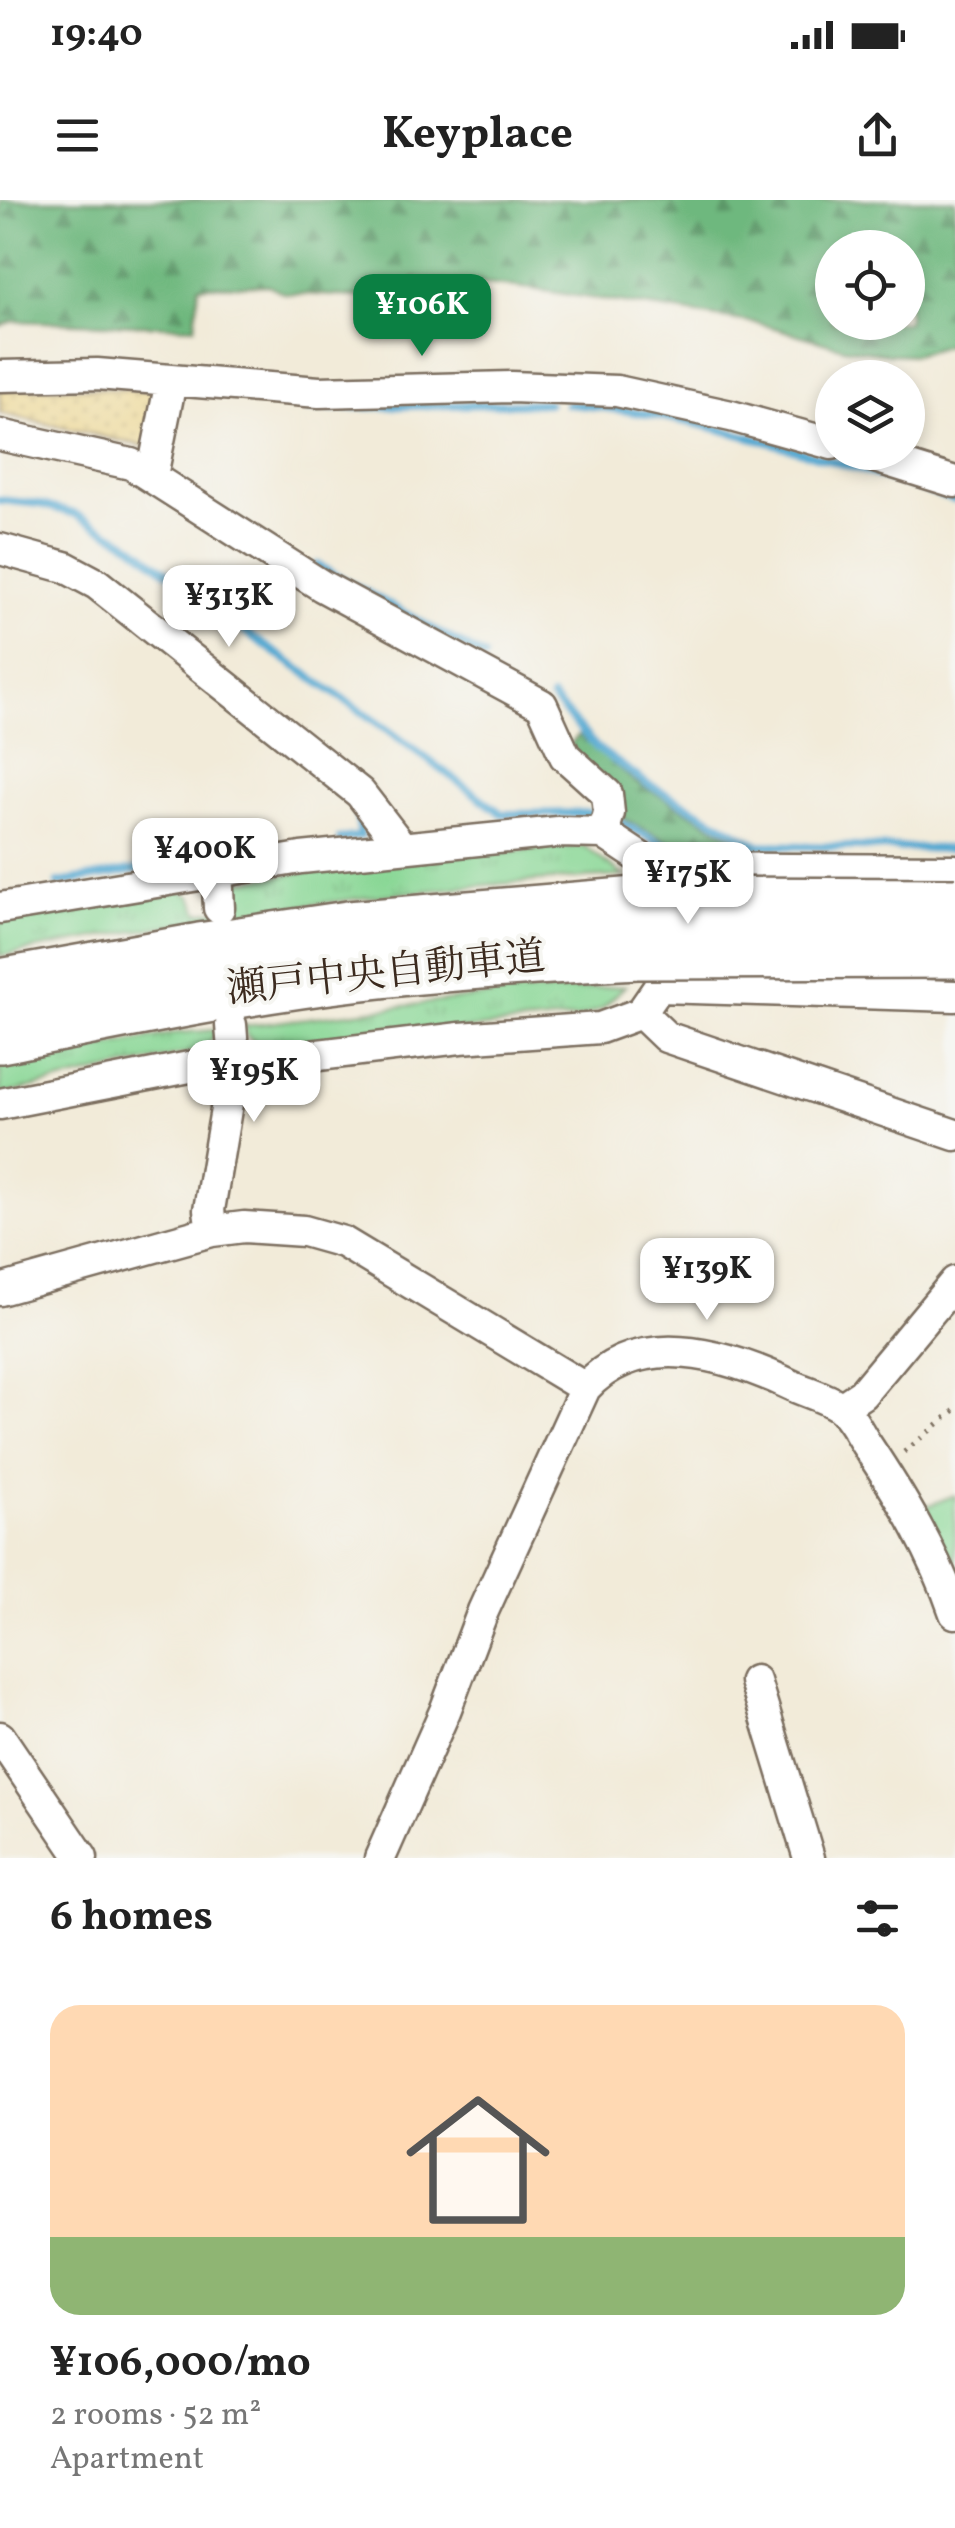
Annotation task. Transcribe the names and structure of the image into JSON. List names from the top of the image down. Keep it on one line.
{"streets":{"highway":["瀬戸中央自動車道"]},"page":{"status":"19:40","header":"Keyplace","price":["¥106K","¥313K","¥400K","¥175K","¥195K","¥139K"],"heading":"6 homes","list":[{"name":"¥106,000/mo","note":"2 rooms · 52 m² · Apartment"}]}}
